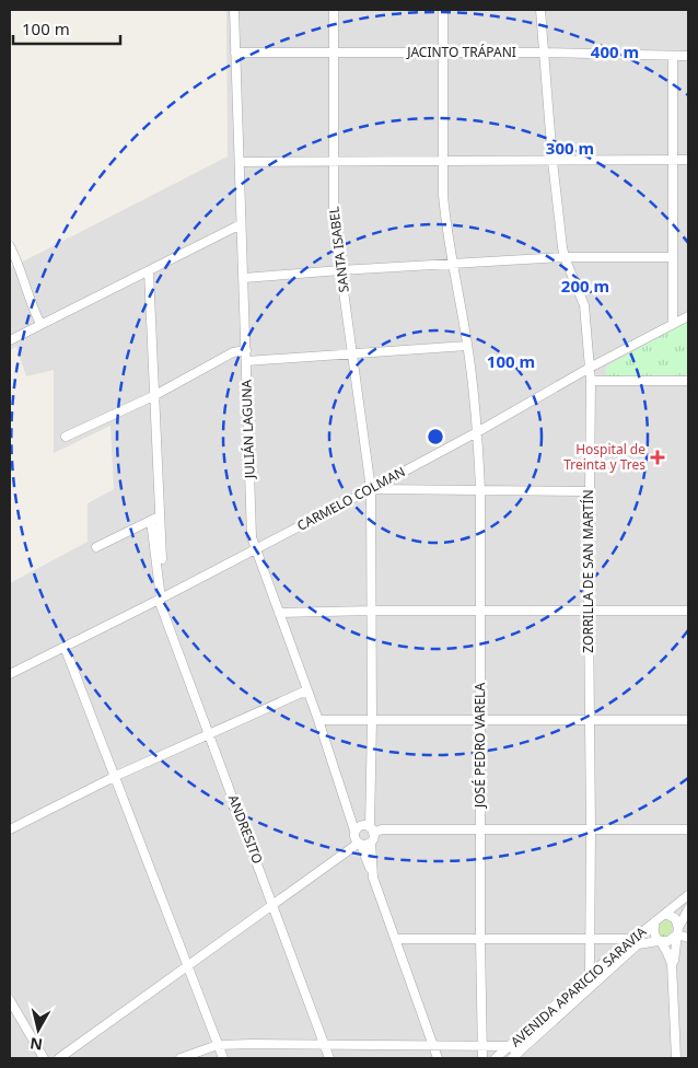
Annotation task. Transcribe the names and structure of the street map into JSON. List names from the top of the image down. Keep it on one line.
{"streets":{"street":["JACINTO TRÁPANI","SANTA ISABEL","JULIÁN LAGUNA","CARMELO COLMAN","ZORRILLA DE SAN MARTÍN","JOSÉ PEDRO VARELA","ANDRESITO","AVENIDA APARICIO SARAVIA"]},"crossings":[["JACINTO TRÁPANI","SANTA ISABEL"],["JACINTO TRÁPANI","JULIÁN LAGUNA"],["JACINTO TRÁPANI","ZORRILLA DE SAN MARTÍN"],["JACINTO TRÁPANI","JOSÉ PEDRO VARELA"],["SANTA ISABEL","JULIÁN LAGUNA"],["SANTA ISABEL","CARMELO COLMAN"],["JULIÁN LAGUNA","CARMELO COLMAN"],["CARMELO COLMAN","ZORRILLA DE SAN MARTÍN"],["CARMELO COLMAN","JOSÉ PEDRO VARELA"],["CARMELO COLMAN","ANDRESITO"],["ZORRILLA DE SAN MARTÍN","AVENIDA APARICIO SARAVIA"]],"places":{"health":["Hospital de Treinta y Tres"]},"scale_bar":"100 m","north":"bottom","rings":["400 m","300 m","200 m","100 m"]}
